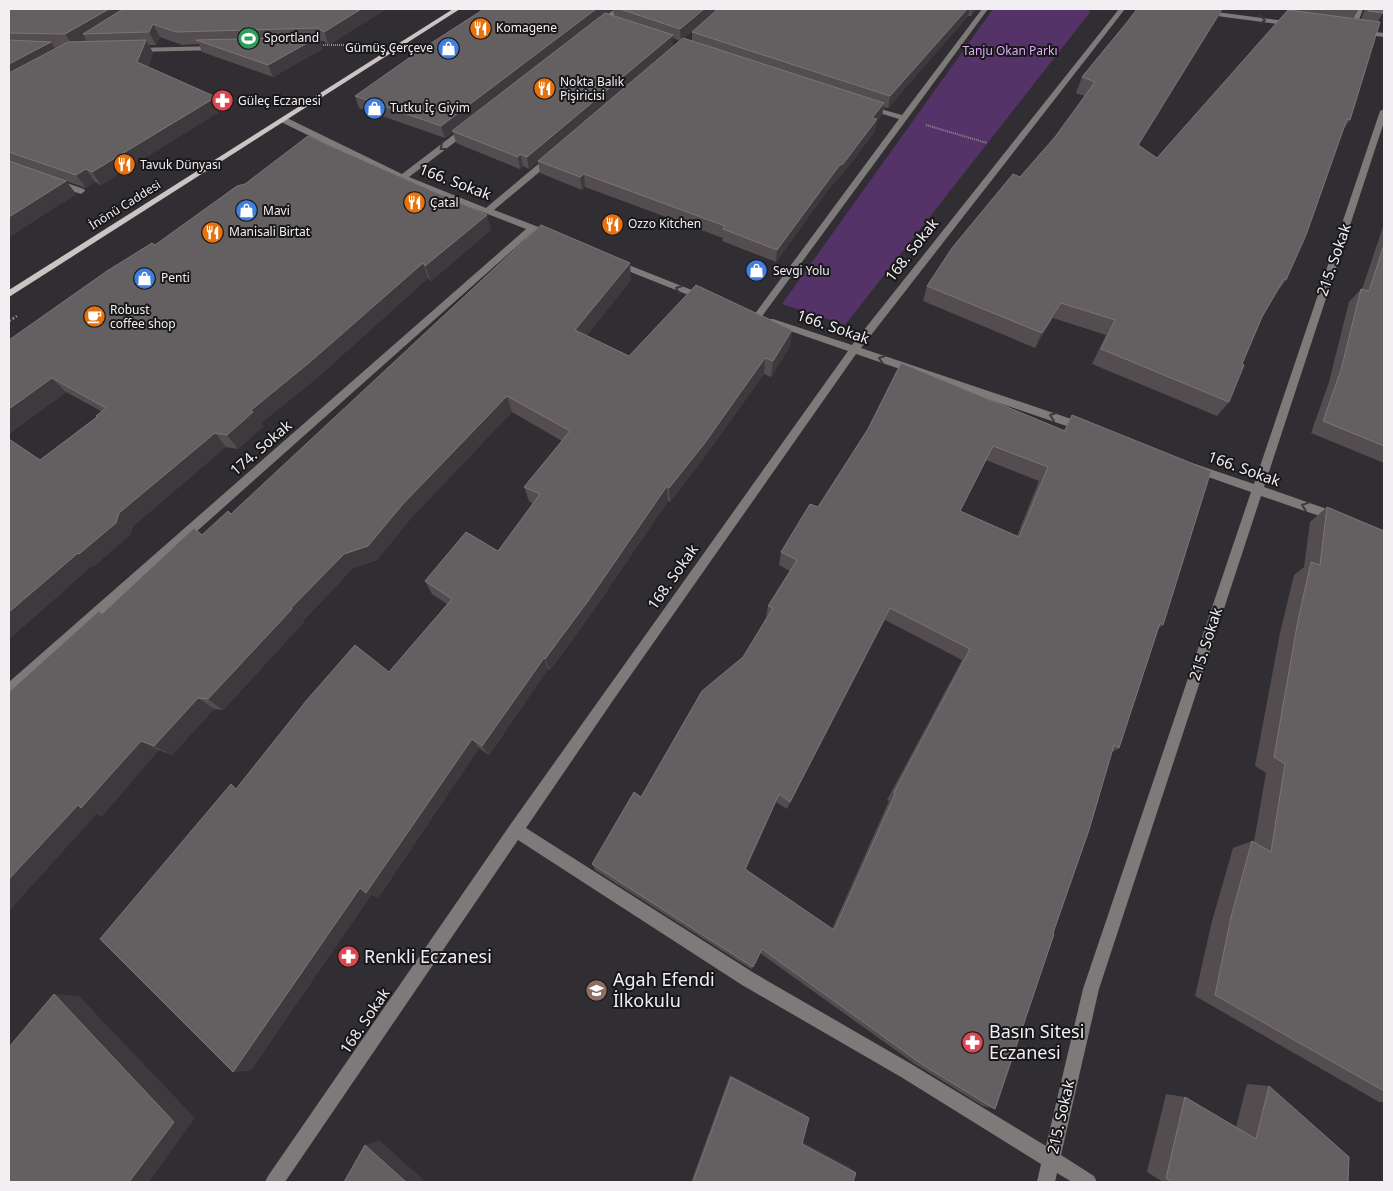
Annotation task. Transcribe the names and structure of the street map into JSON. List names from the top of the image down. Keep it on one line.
{"streets":{"main road":["İnönü Caddesi"],"street":["166. Sokak","168. Sokak","215. Sokak","174. Sokak"]},"crossings":[["166. Sokak","İnönü Caddesi"],["166. Sokak","168. Sokak"],["166. Sokak","215. Sokak"],["166. Sokak","174. Sokak"]],"parks":["Tanju Okan Parkı"],"places":{"restaurant":["Komagene","Nokta Balık Pişiricisi","Tavuk Dünyası","Çatal","Ozzo Kitchen","Manisali Birtat"],"sports":["Sportland"],"shop":["Gümüş Çerçeve","Tutku İç Giyim","Mavi","Sevgi Yolu","Penti"],"pharmacy":["Güleç Eczanesi","Renkli Eczanesi","Basın Sitesi Eczanesi"],"cafe":["Robust coffee shop"],"school or university":["Agah Efendi İlkokulu"]}}
